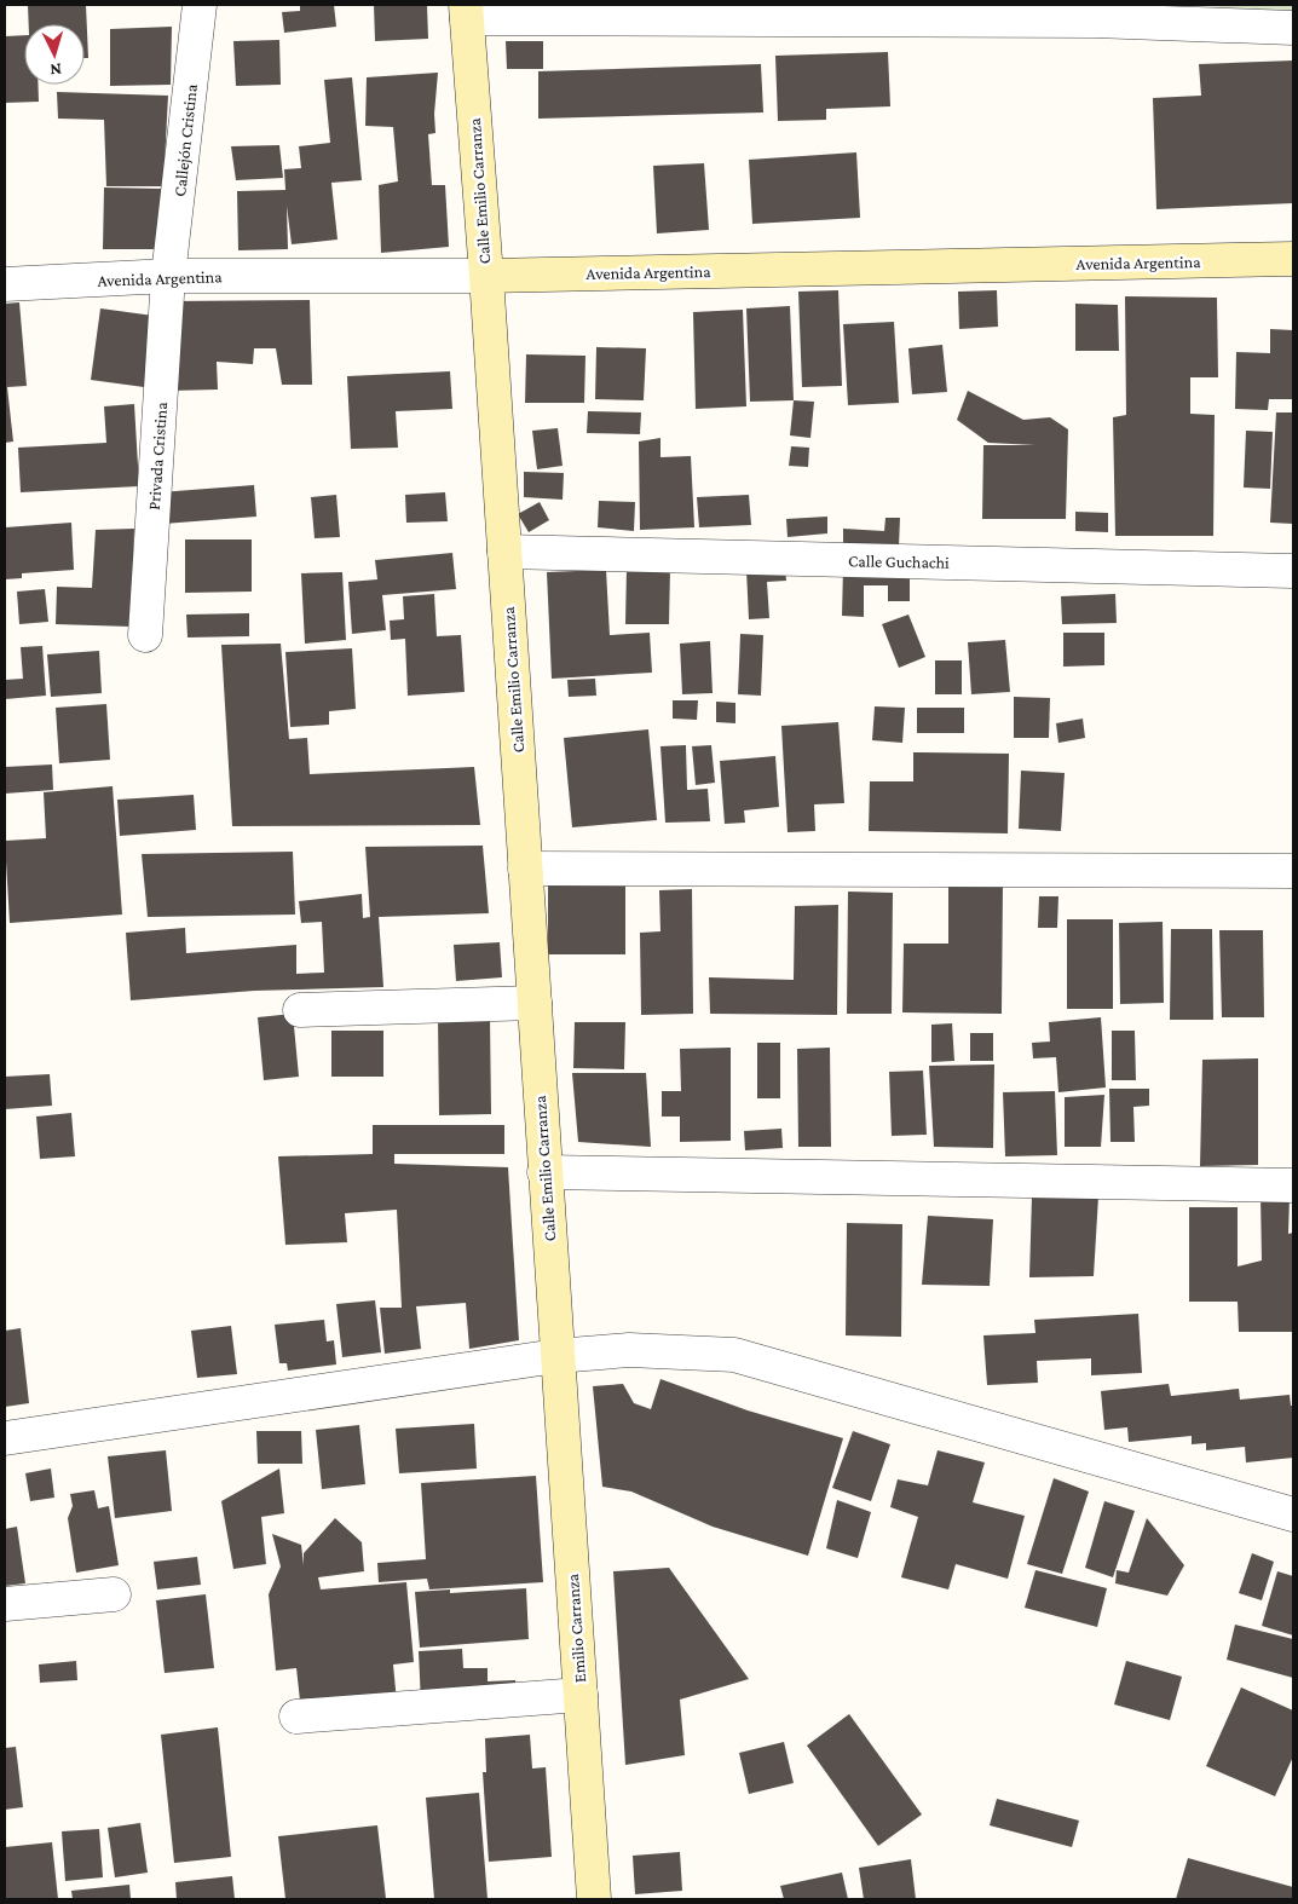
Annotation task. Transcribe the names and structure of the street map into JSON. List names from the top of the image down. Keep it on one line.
{"streets":{"street":["Callejón Cristina","Calle Emilio Carranza","Avenida Argentina","Privada Cristina","Calle Guchachi","Emilio Carranza"]},"crossings":[["Callejón Cristina","Avenida Argentina"],["Callejón Cristina","Privada Cristina"],["Calle Emilio Carranza","Avenida Argentina"],["Calle Emilio Carranza","Calle Guchachi"],["Calle Emilio Carranza","Emilio Carranza"],["Avenida Argentina","Privada Cristina"]],"north":"bottom"}
